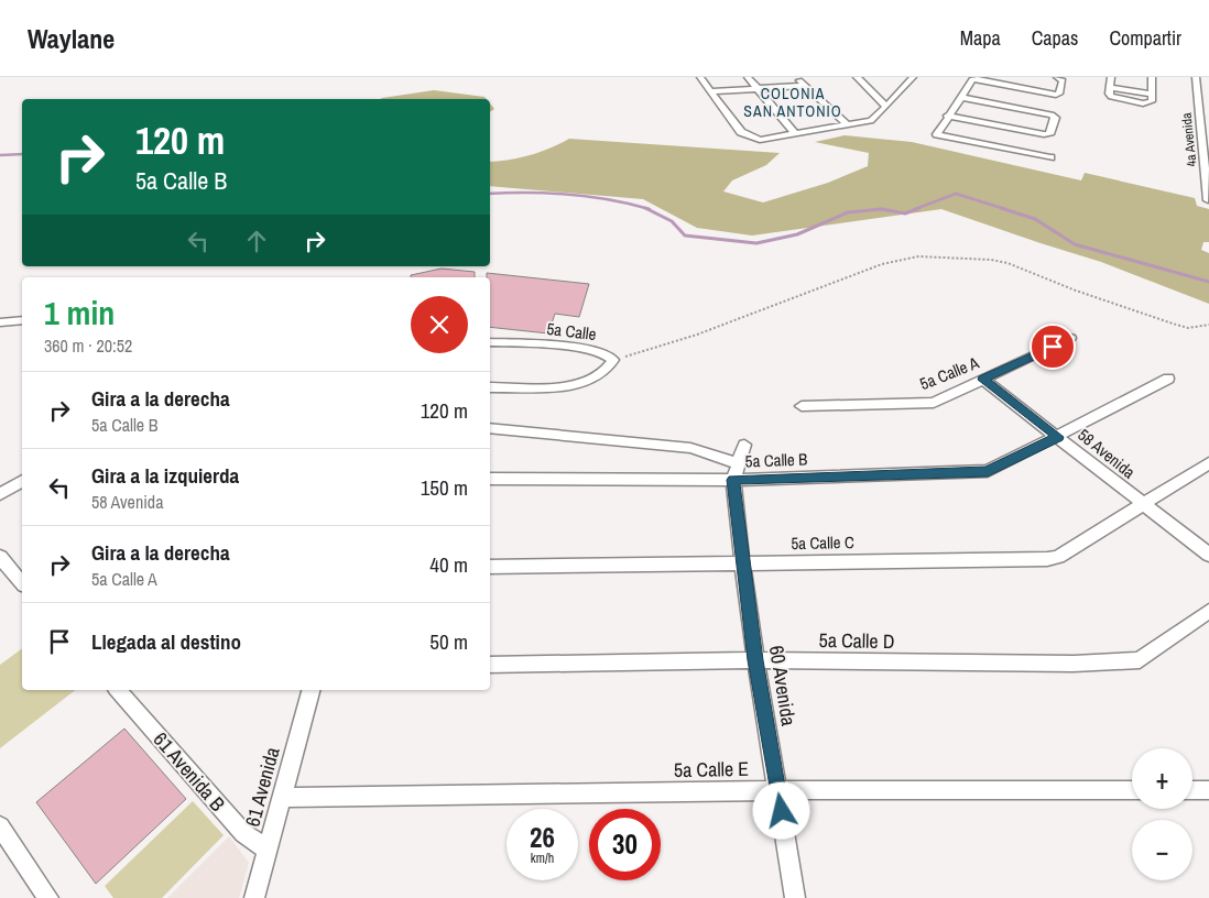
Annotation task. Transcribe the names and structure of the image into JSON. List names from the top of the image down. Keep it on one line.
{"streets":{"street":["4a Avenida","5a Calle","5a Calle A","58 Avenida","5a Calle B","5a Calle C","5a Calle D","60 Avenida","5a Calle E","61 Avenida B","61 Avenida"]},"crossings":[["5a Calle A","58 Avenida"],["58 Avenida","5a Calle B"],["58 Avenida","5a Calle C"],["5a Calle B","60 Avenida"],["5a Calle C","60 Avenida"],["5a Calle D","60 Avenida"],["60 Avenida","5a Calle E"],["5a Calle E","61 Avenida"],["61 Avenida B","61 Avenida"]],"districts":["COLONIA SAN ANTONIO"],"page":{"header":"Waylane","nav":["Mapa","Capas","Compartir"],"turn":["120 m","5a Calle B"],"heading":["1 min","360 m · 20:52"],"list":[{"name":"Gira a la derecha","note":"5a Calle B","value":"120 m"},{"name":"Gira a la izquierda","note":"58 Avenida","value":"150 m"},{"name":"Gira a la derecha","note":"5a Calle A","value":"40 m"},{"name":"Llegada al destino","value":"50 m"}],"map_buttons":["+","−"],"speed":"26 km/h","limit":"30"}}
